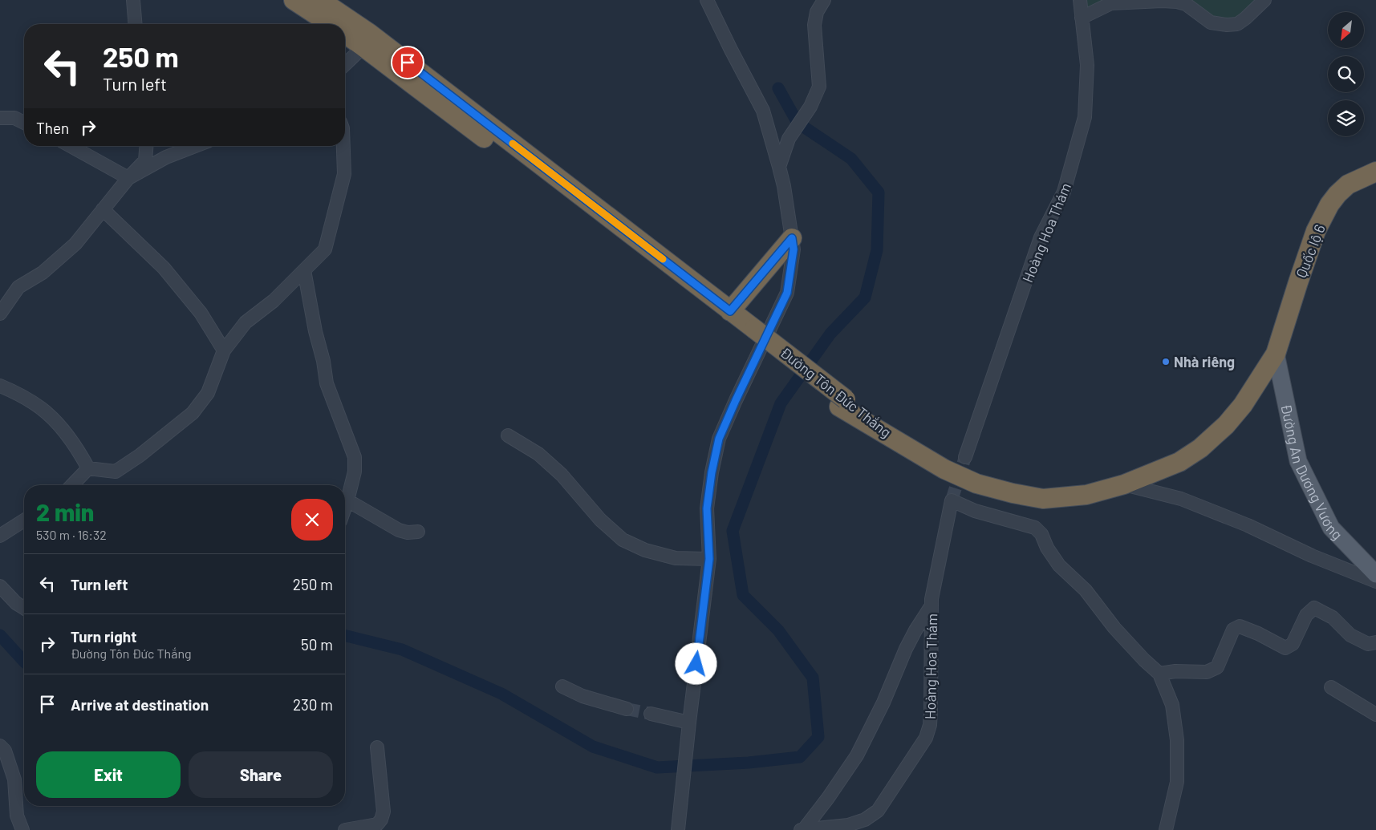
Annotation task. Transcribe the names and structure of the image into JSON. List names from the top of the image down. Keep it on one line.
{"streets":{"highway":["Quốc lộ 6","Đường Tôn Đức Thắng"],"main road":["Đường An Dương Vương"],"street":["Hoàng Hoa Thám"]},"crossings":[["Quốc lộ 6","Đường Tôn Đức Thắng"],["Quốc lộ 6","Đường An Dương Vương"],["Đường Tôn Đức Thắng","Đường An Dương Vương"]],"places":["Nhà riêng"],"north":"bottom left","page":{"turn":["250 m","Turn left"],"then":"Then","heading":["2 min","530 m · 16:32"],"list":[{"name":"Turn left","value":"250 m"},{"name":"Turn right","note":"Đường Tôn Đức Thắng","value":"50 m"},{"name":"Arrive at destination","value":"230 m"}],"buttons":["Exit","Share"]}}
